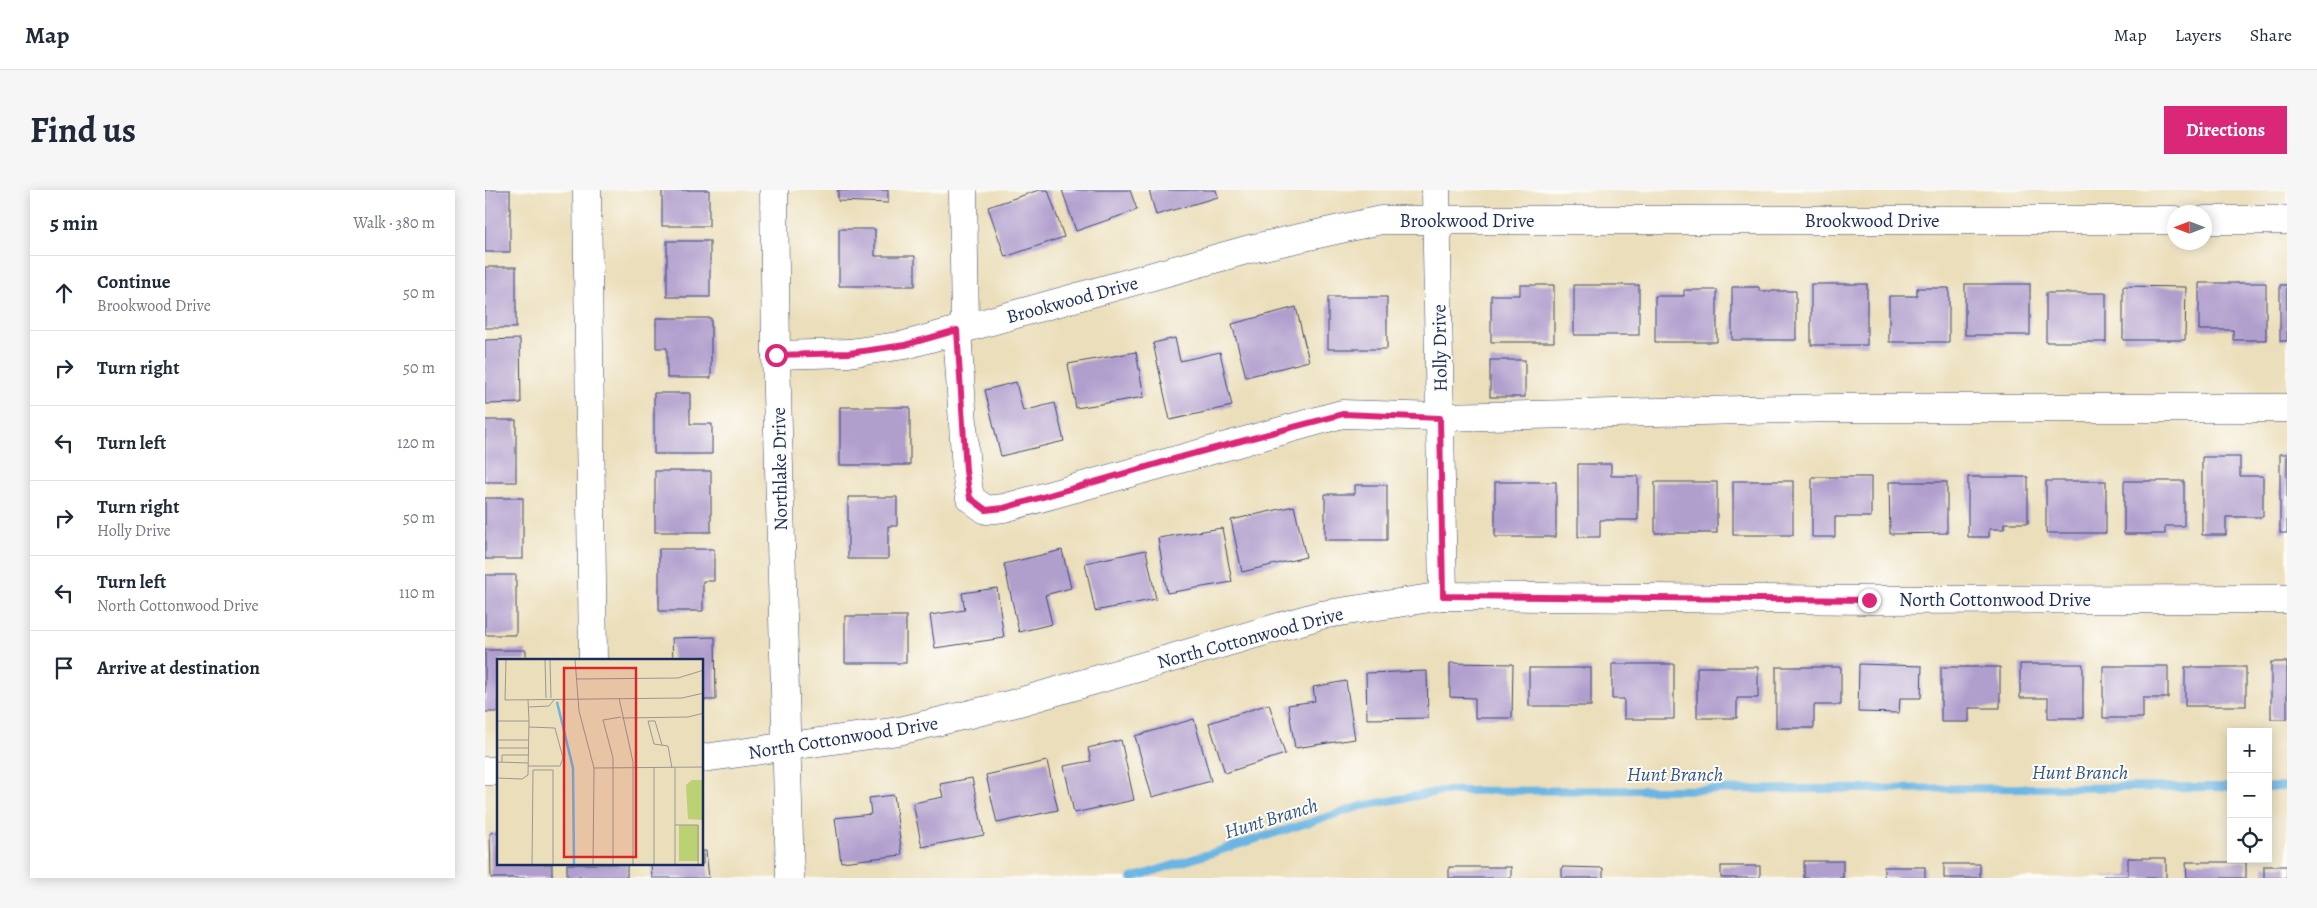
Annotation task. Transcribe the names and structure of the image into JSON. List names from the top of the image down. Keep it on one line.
{"streets":{"street":["Brookwood Drive","Holly Drive","Northlake Drive","North Cottonwood Drive"]},"crossings":[["Brookwood Drive","Holly Drive"],["Brookwood Drive","Northlake Drive"],["Holly Drive","North Cottonwood Drive"],["Northlake Drive","North Cottonwood Drive"]],"water":["Hunt Branch"],"north":"left","page":{"header":"Map","nav":["Map","Layers","Share"],"title":"Find us","buttons":"Directions","heading":["5 min","Walk · 380 m"],"list":[["Continue","Brookwood Drive","50 m"],["Turn right","50 m"],["Turn left","120 m"],["Turn right","Holly Drive","50 m"],["Turn left","North Cottonwood Drive","110 m"],"Arrive at destination"],"map_buttons":["+","−"]}}
